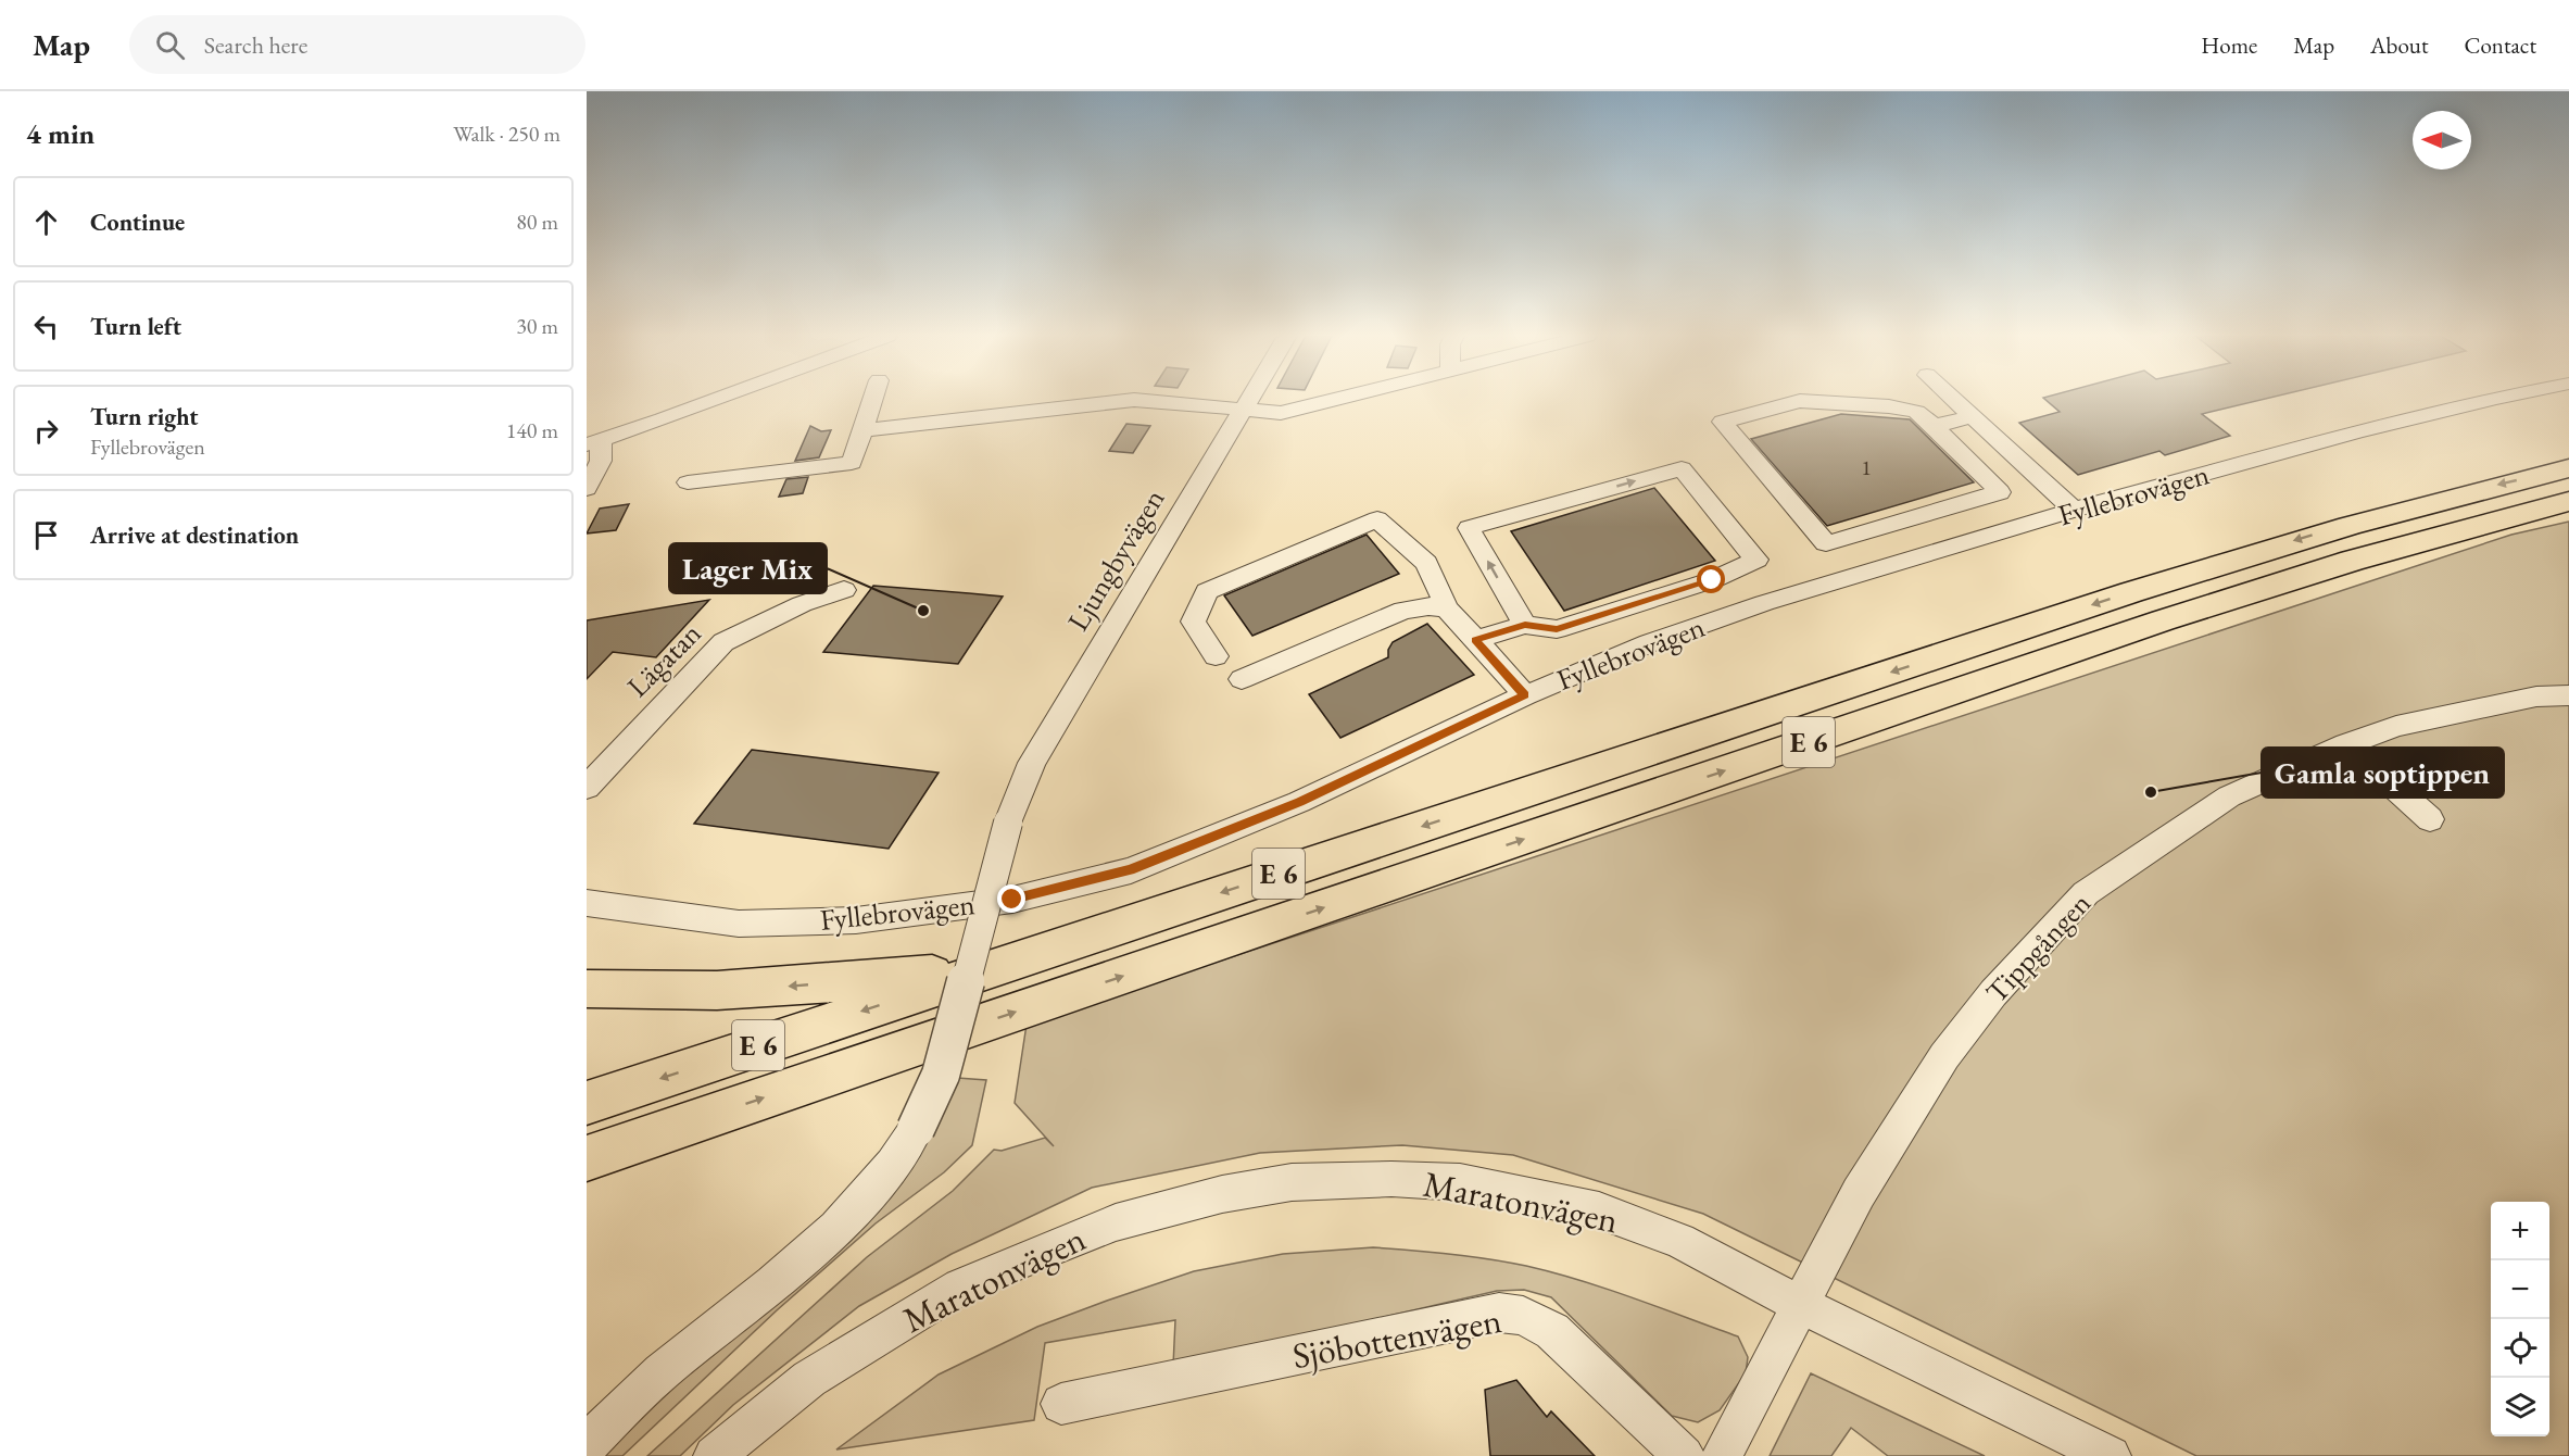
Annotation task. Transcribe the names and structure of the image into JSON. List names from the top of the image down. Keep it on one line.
{"streets":{"highway":["E 6"],"street":["Fyllebrovägen","Ljungbyvägen","Lägatan","Tippgången","Maratonvägen","Sjöbottenvägen"]},"crossings":[["Tippgången","Maratonvägen"]],"places":["Lager Mix","Gamla soptippen"],"house_numbers":["1"],"north":"left","page":{"header":"Map","search":"Search here","nav":["Home","Map","About","Contact"],"heading":["4 min","Walk · 250 m"],"list":[["Continue","80 m"],["Turn left","30 m"],["Turn right","Fyllebrovägen","140 m"],"Arrive at destination"],"map_buttons":["+","−"]}}
